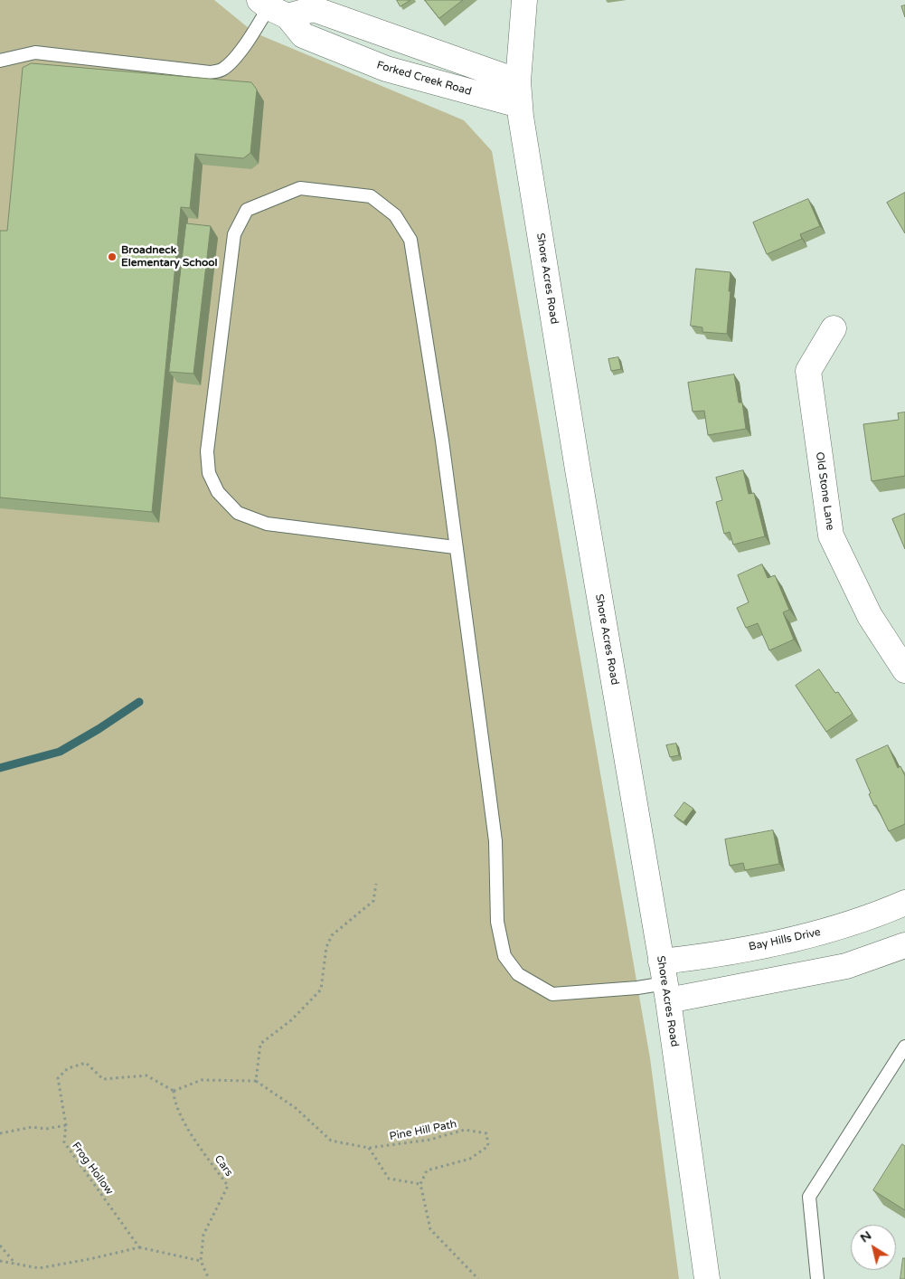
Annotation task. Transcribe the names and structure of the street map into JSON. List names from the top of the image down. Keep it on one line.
{"streets":{"street":["Forked Creek Road","Shore Acres Road","Old Stone Lane","Bay Hills Drive"],"path":["Pine Hill Path","Cars","Frog Hollow"]},"crossings":[["Forked Creek Road","Shore Acres Road"],["Shore Acres Road","Bay Hills Drive"],["Cars","Frog Hollow"]],"places":["Broadneck Elementary School"],"north":"top left"}
